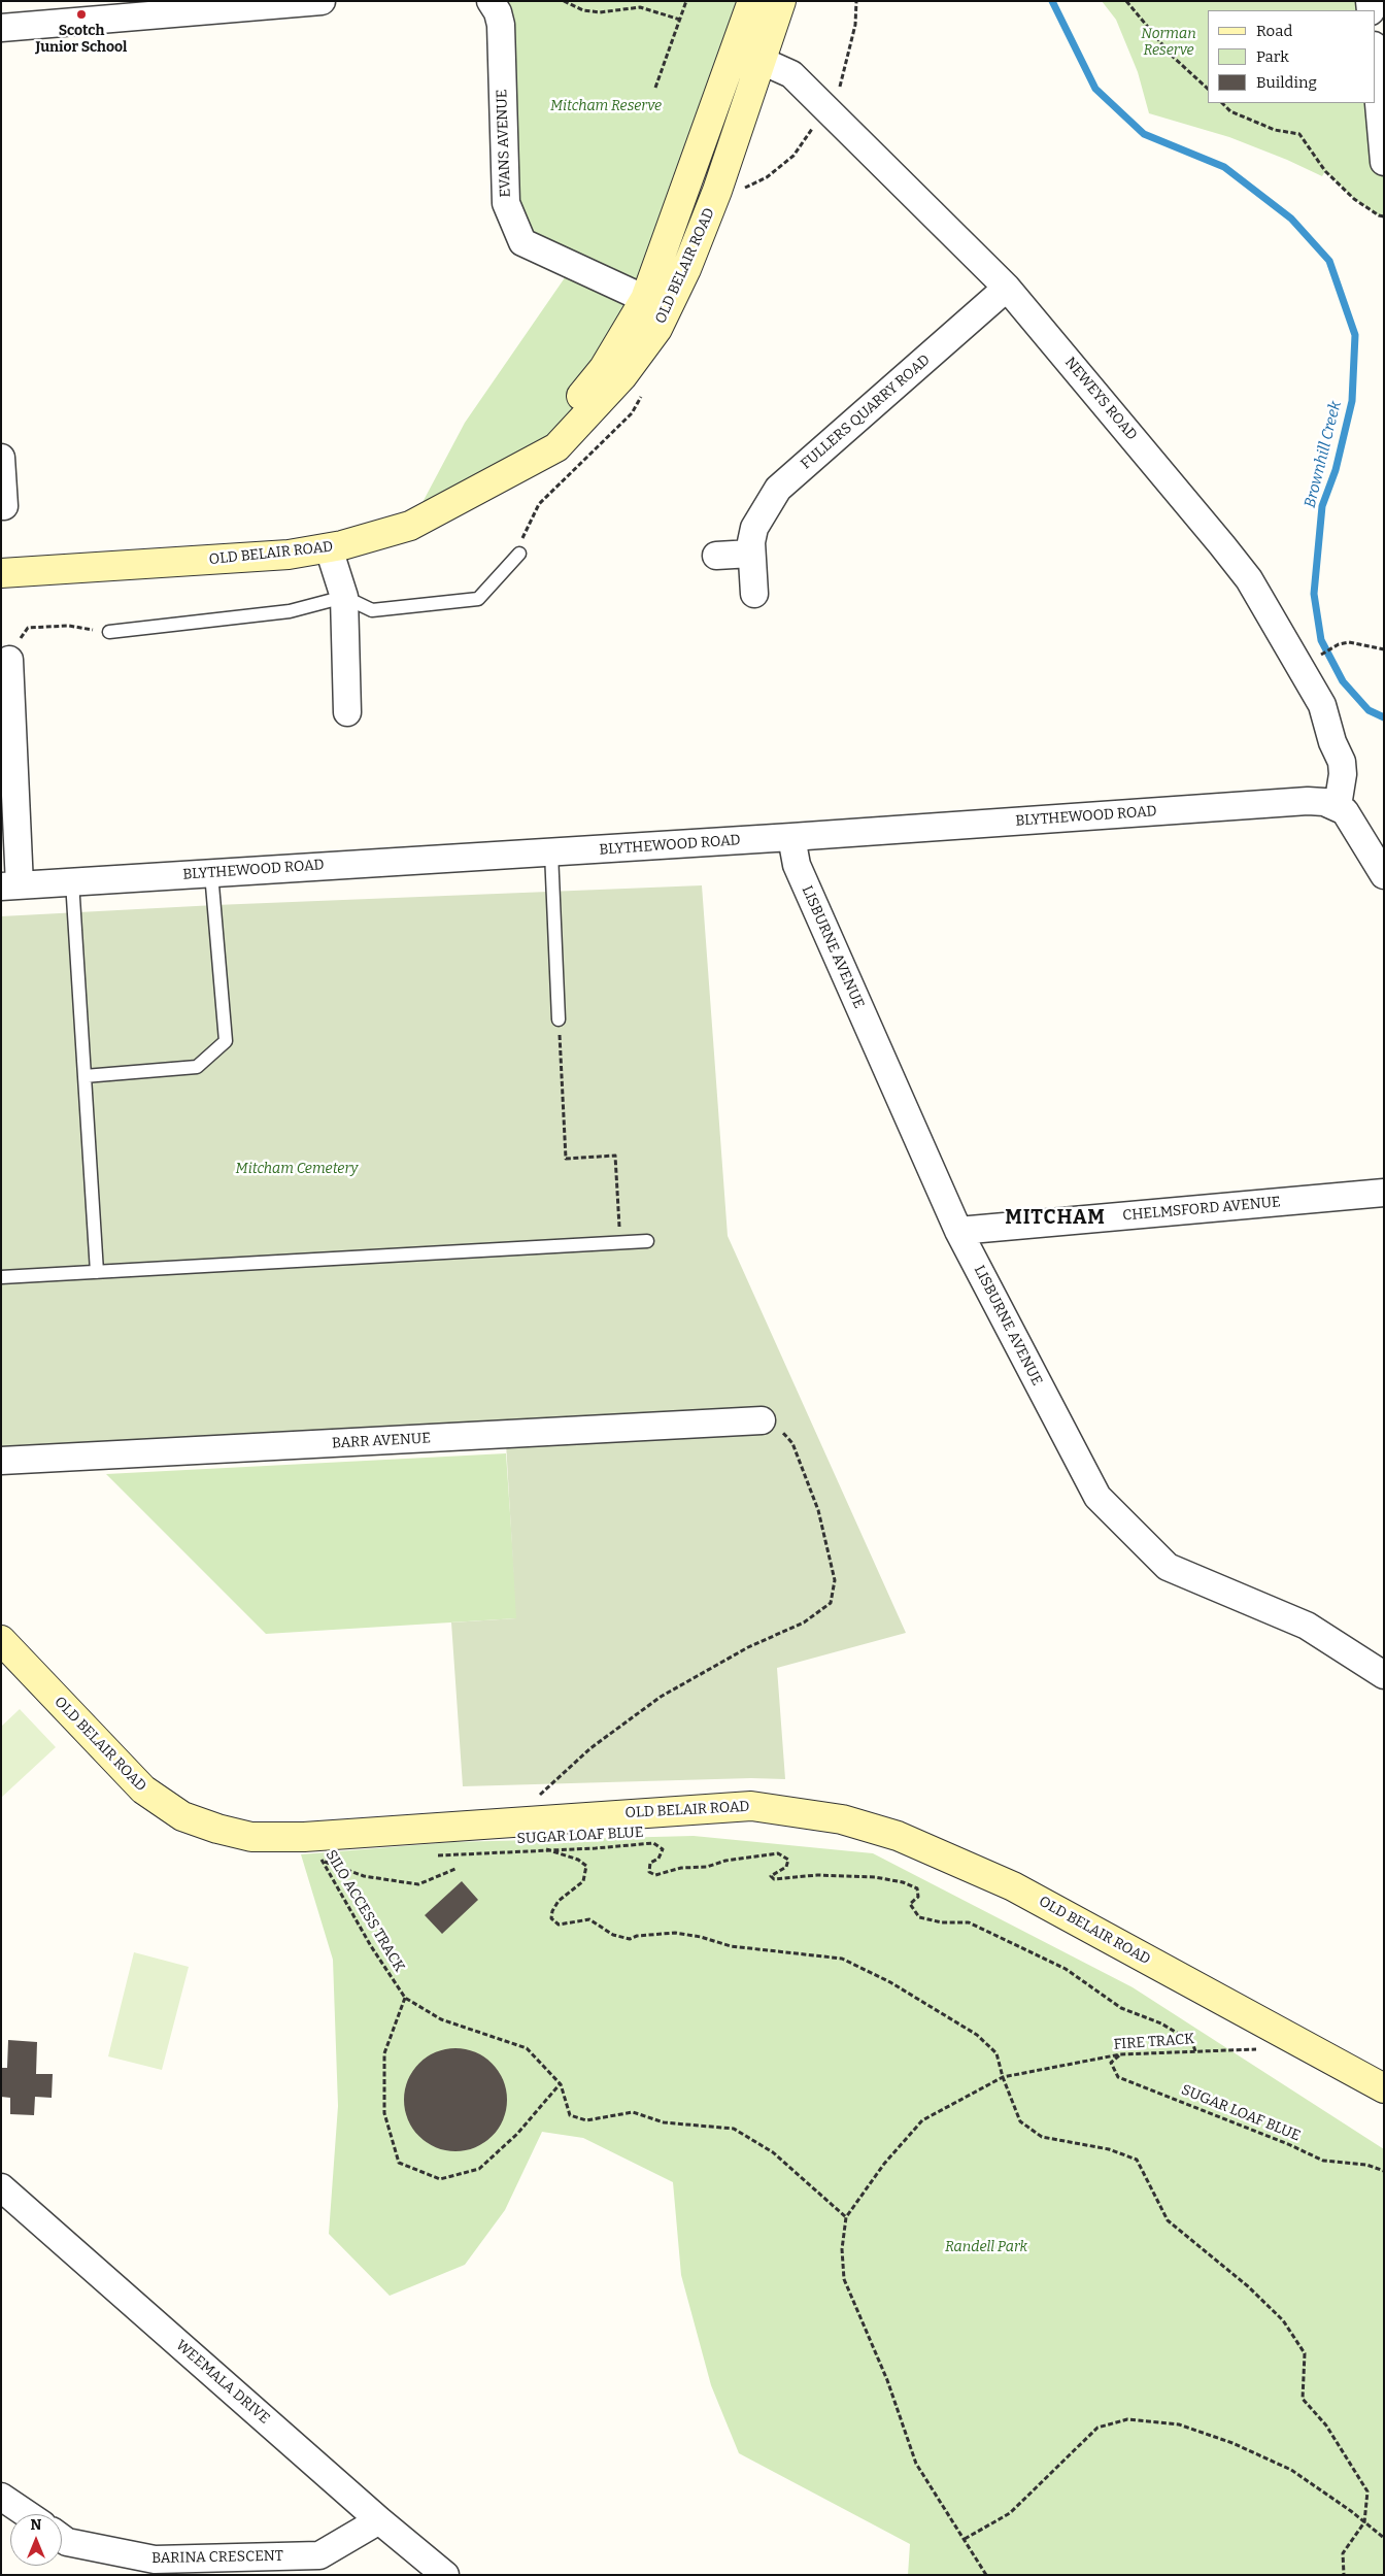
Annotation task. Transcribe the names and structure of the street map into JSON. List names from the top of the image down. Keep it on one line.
{"streets":{"main road":["OLD BELAIR ROAD"],"street":["EVANS AVENUE","NEWEYS ROAD","FULLERS QUARRY ROAD","BLYTHEWOOD ROAD","LISBURNE AVENUE","CHELMSFORD AVENUE","BARR AVENUE","WEEMALA DRIVE","BARINA CRESCENT"],"path":["SUGAR LOAF BLUE","SILO ACCESS TRACK","FIRE TRACK"]},"crossings":[["EVANS AVENUE","OLD BELAIR ROAD"],["OLD BELAIR ROAD","NEWEYS ROAD"],["OLD BELAIR ROAD","SILO ACCESS TRACK"],["NEWEYS ROAD","FULLERS QUARRY ROAD"],["NEWEYS ROAD","BLYTHEWOOD ROAD"],["BLYTHEWOOD ROAD","LISBURNE AVENUE"],["LISBURNE AVENUE","CHELMSFORD AVENUE"],["SUGAR LOAF BLUE","FIRE TRACK"],["WEEMALA DRIVE","BARINA CRESCENT"]],"districts":["MITCHAM"],"water":["Brownhill Creek"],"parks":["Norman Reserve","Mitcham Reserve","Mitcham Cemetery","Randell Park"],"places":["Scotch Junior School"],"legend":["Road","Park","Building"],"north":"top"}
